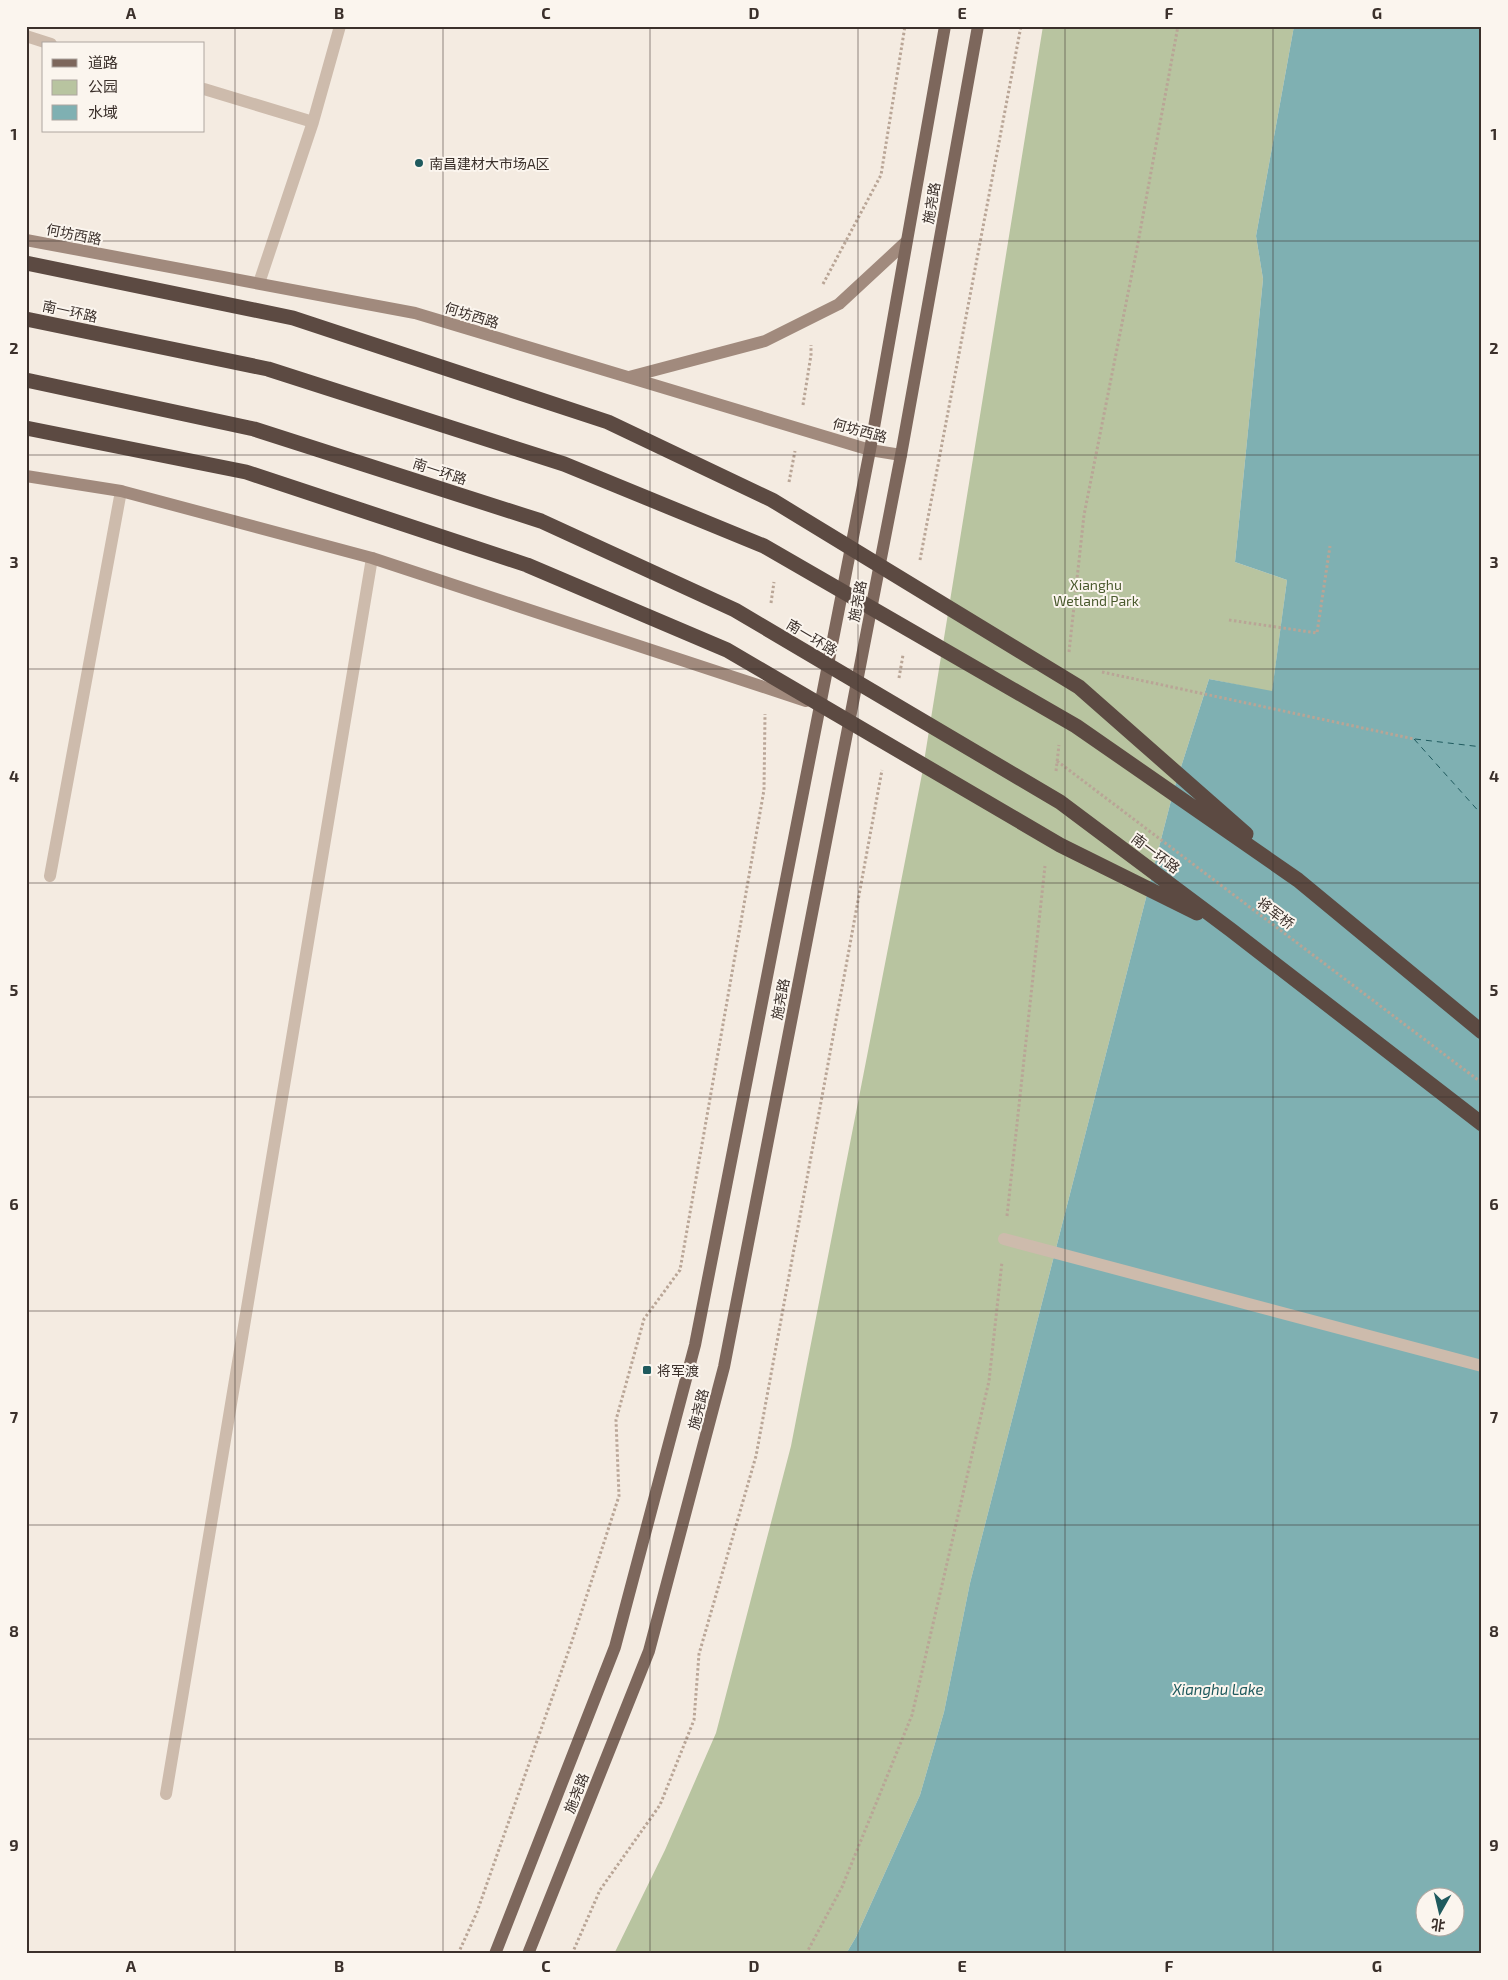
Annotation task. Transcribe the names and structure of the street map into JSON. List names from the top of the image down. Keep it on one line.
{"streets":{"highway":["南一环路"],"main road":["施尧路","何坊西路"],"path":["将军桥"]},"crossings":[["施尧路","何坊西路"]],"water":["Xianghu Lake"],"parks":["Xianghu Wetland Park"],"places":{"other":["南昌建材大市场A区"],"transit":["将军渡"]},"legend":["道路","公园","水域"],"north":"bottom","grid":{"columns":["A","B","C","D","E","F","G"],"rows":["1","2","3","4","5","6","7","8","9"]}}
